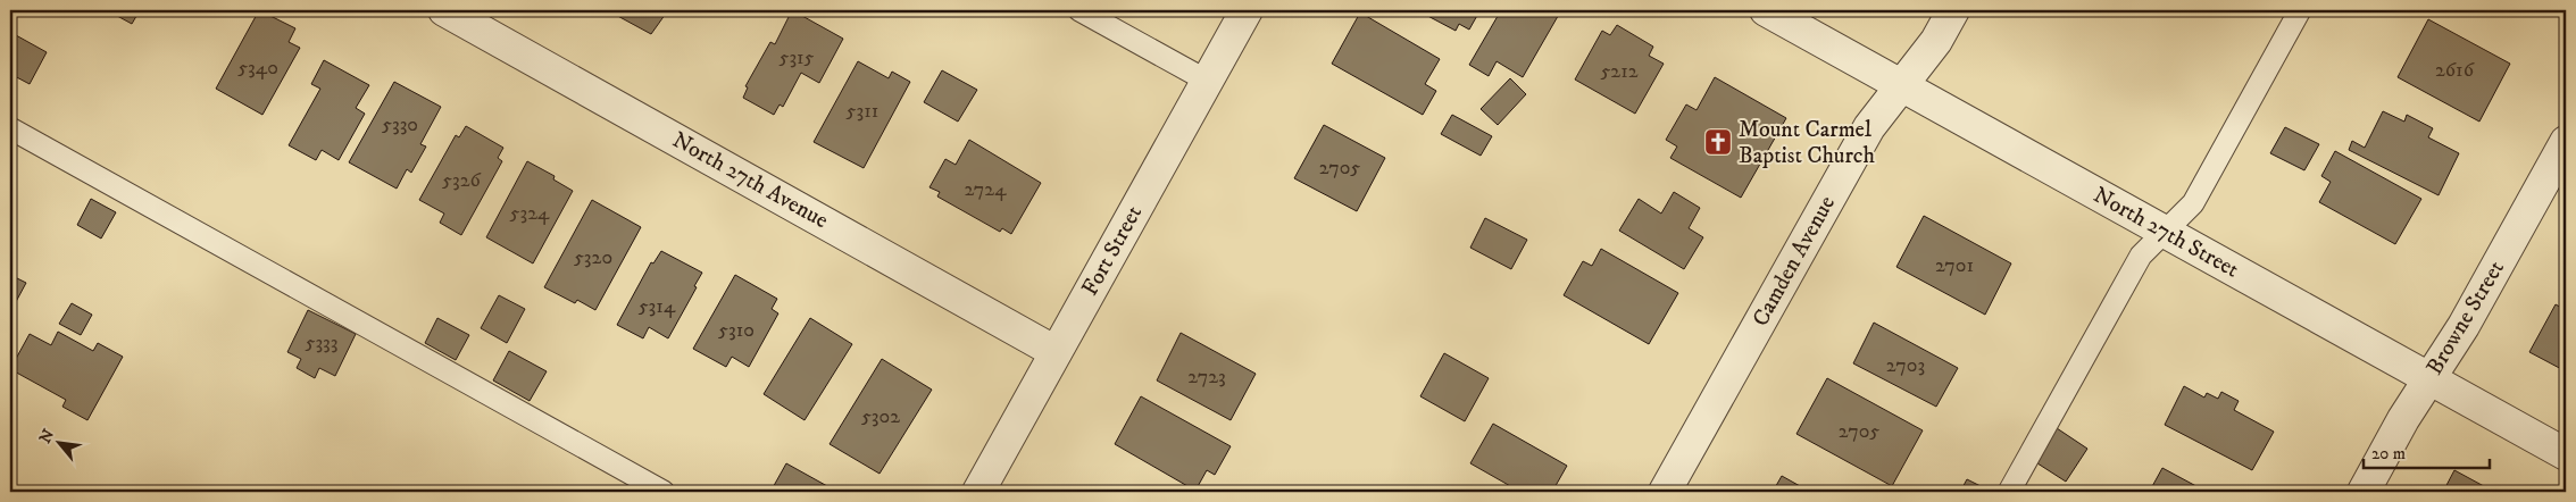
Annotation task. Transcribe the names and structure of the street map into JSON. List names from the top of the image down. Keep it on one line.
{"streets":{"street":["North 27th Avenue","North 27th Street","Fort Street","Camden Avenue","Browne Street"]},"crossings":[["North 27th Avenue","Fort Street"],["North 27th Street","Camden Avenue"],["North 27th Street","Browne Street"]],"places":{"church":["Mount Carmel Baptist Church"]},"house_numbers":["5315","5340","2616","5212","5311","5330","2705","5326","2724","5324","5320","2701","5314","5310","5333","2703","2723","5302","2705"],"scale_bar":"20 m","north":"top left"}
